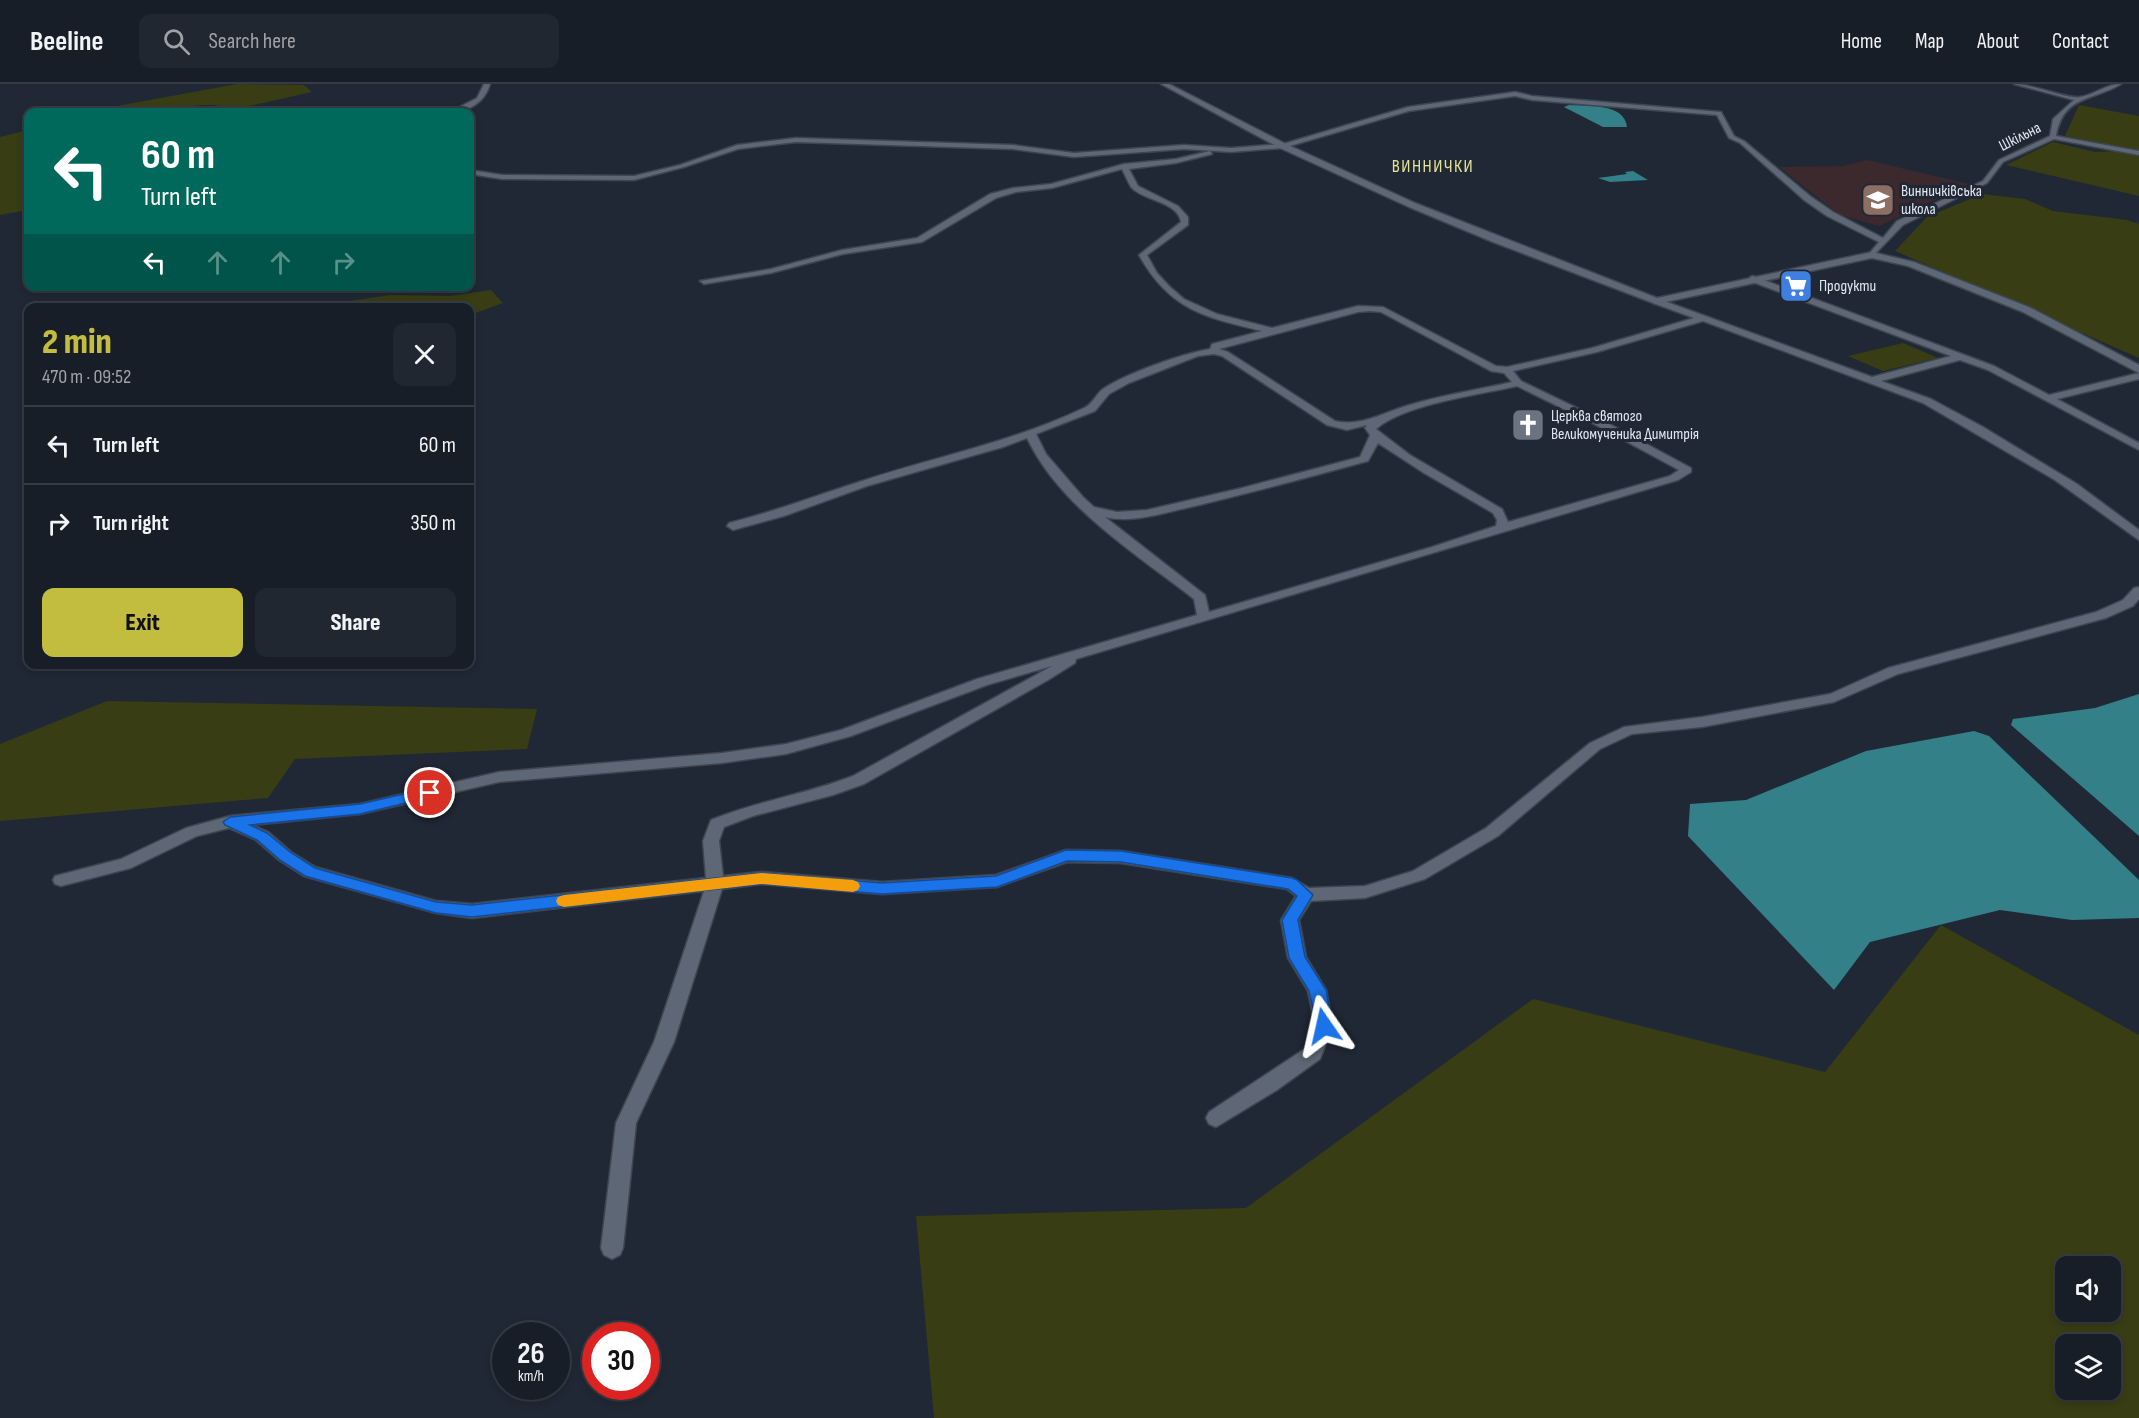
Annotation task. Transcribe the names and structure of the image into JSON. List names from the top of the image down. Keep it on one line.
{"streets":{"street":["Шкільна"]},"districts":["ВИННИЧКИ"],"places":{"school or university":["Винничківська школа"],"supermarket":["Продукти"],"church":["Церква святого Великомученика Димитрія"]},"page":{"header":"Beeline","search":"Search here","nav":["Home","Map","About","Contact"],"turn":["60 m","Turn left"],"heading":["2 min","470 m · 09:52"],"list":[{"name":"Turn left","value":"60 m"},{"name":"Turn right","value":"350 m"}],"buttons":["Exit","Share"],"speed":"26 km/h","limit":"30"}}
